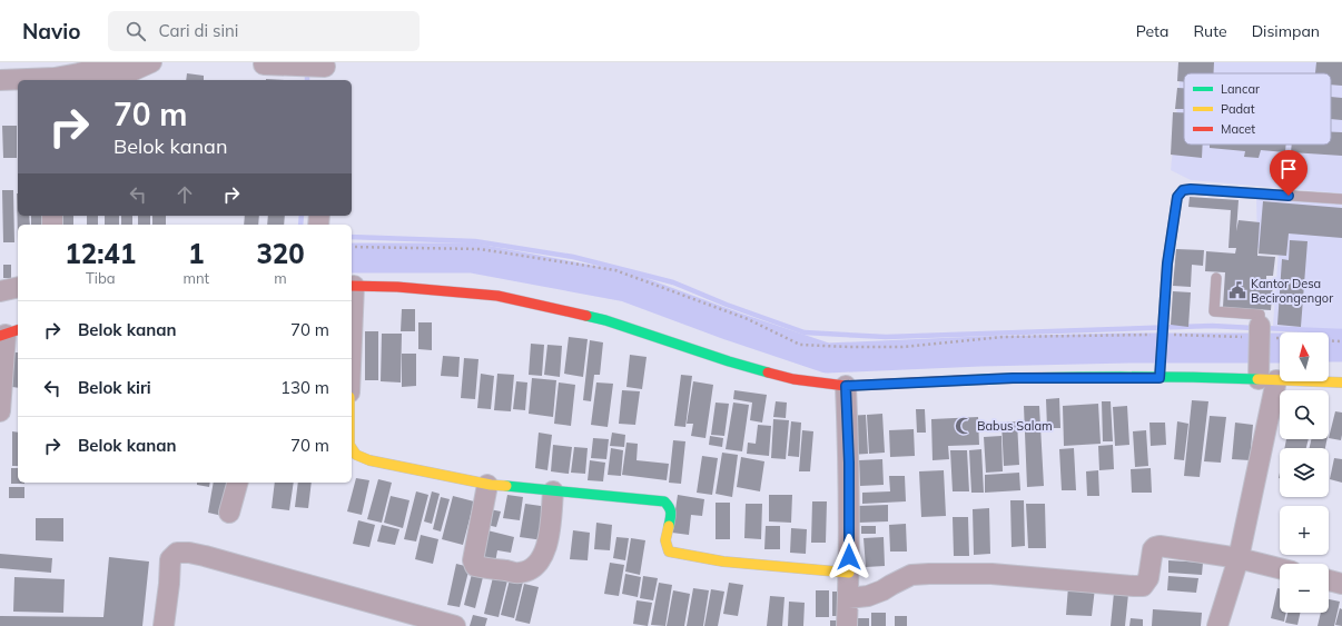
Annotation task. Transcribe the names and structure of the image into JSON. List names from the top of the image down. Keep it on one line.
{"places":{"public building":["Kantor Desa Becirongengor"],"mosque":["Babus Salam"]},"legend":["Lancar","Padat","Macet"],"north":"top","page":{"header":"Navio","search":"Cari di sini","nav":["Peta","Rute","Disimpan"],"turn":["70 m","Belok kanan"],"eta":["12:41","Tiba","1","mnt","320","m"],"list":[{"name":"Belok kanan","value":"70 m"},{"name":"Belok kiri","value":"130 m"},{"name":"Belok kanan","value":"70 m"}],"map_buttons":["+","−"]}}
